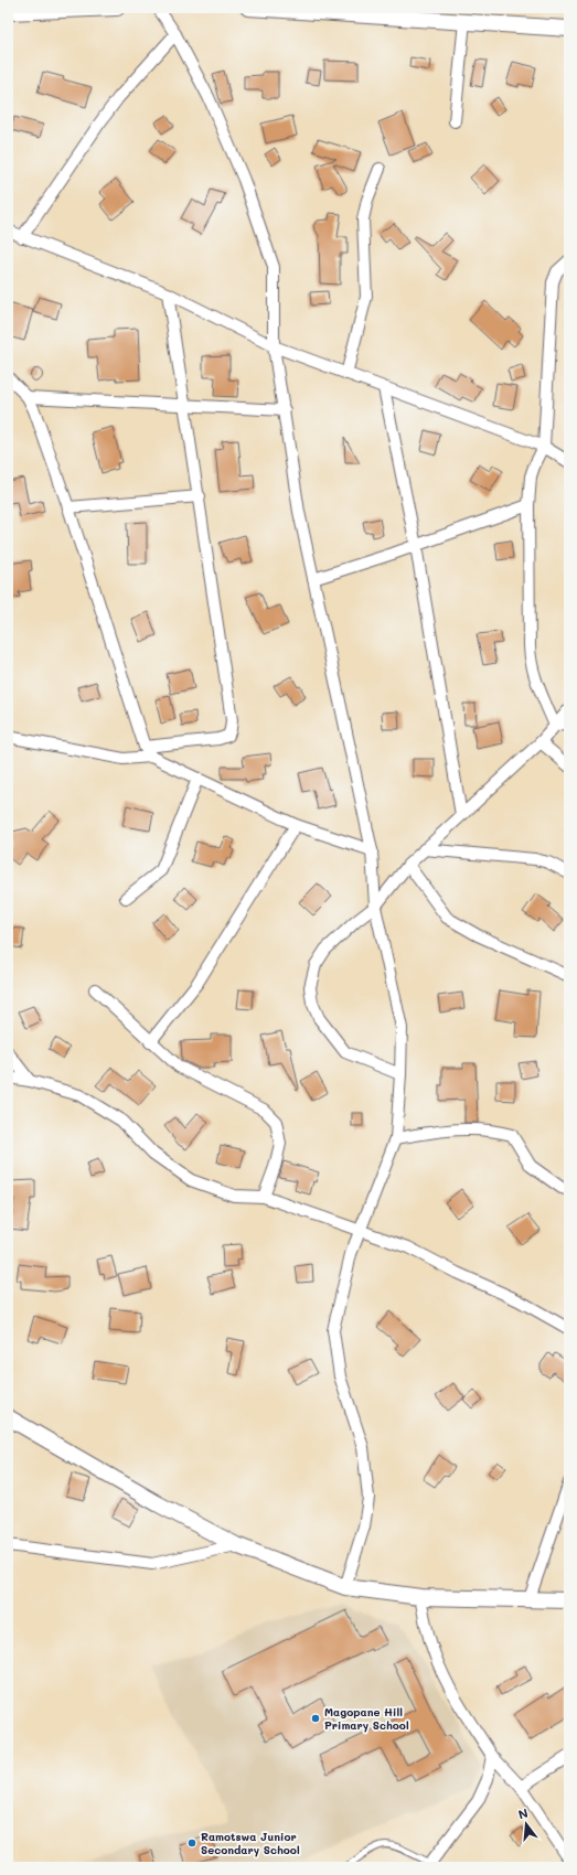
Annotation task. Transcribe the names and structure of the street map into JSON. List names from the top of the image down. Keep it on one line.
{"places":["Magopane Hill Primary School","Ramotswa Junior Secondary School"],"north":"top"}
